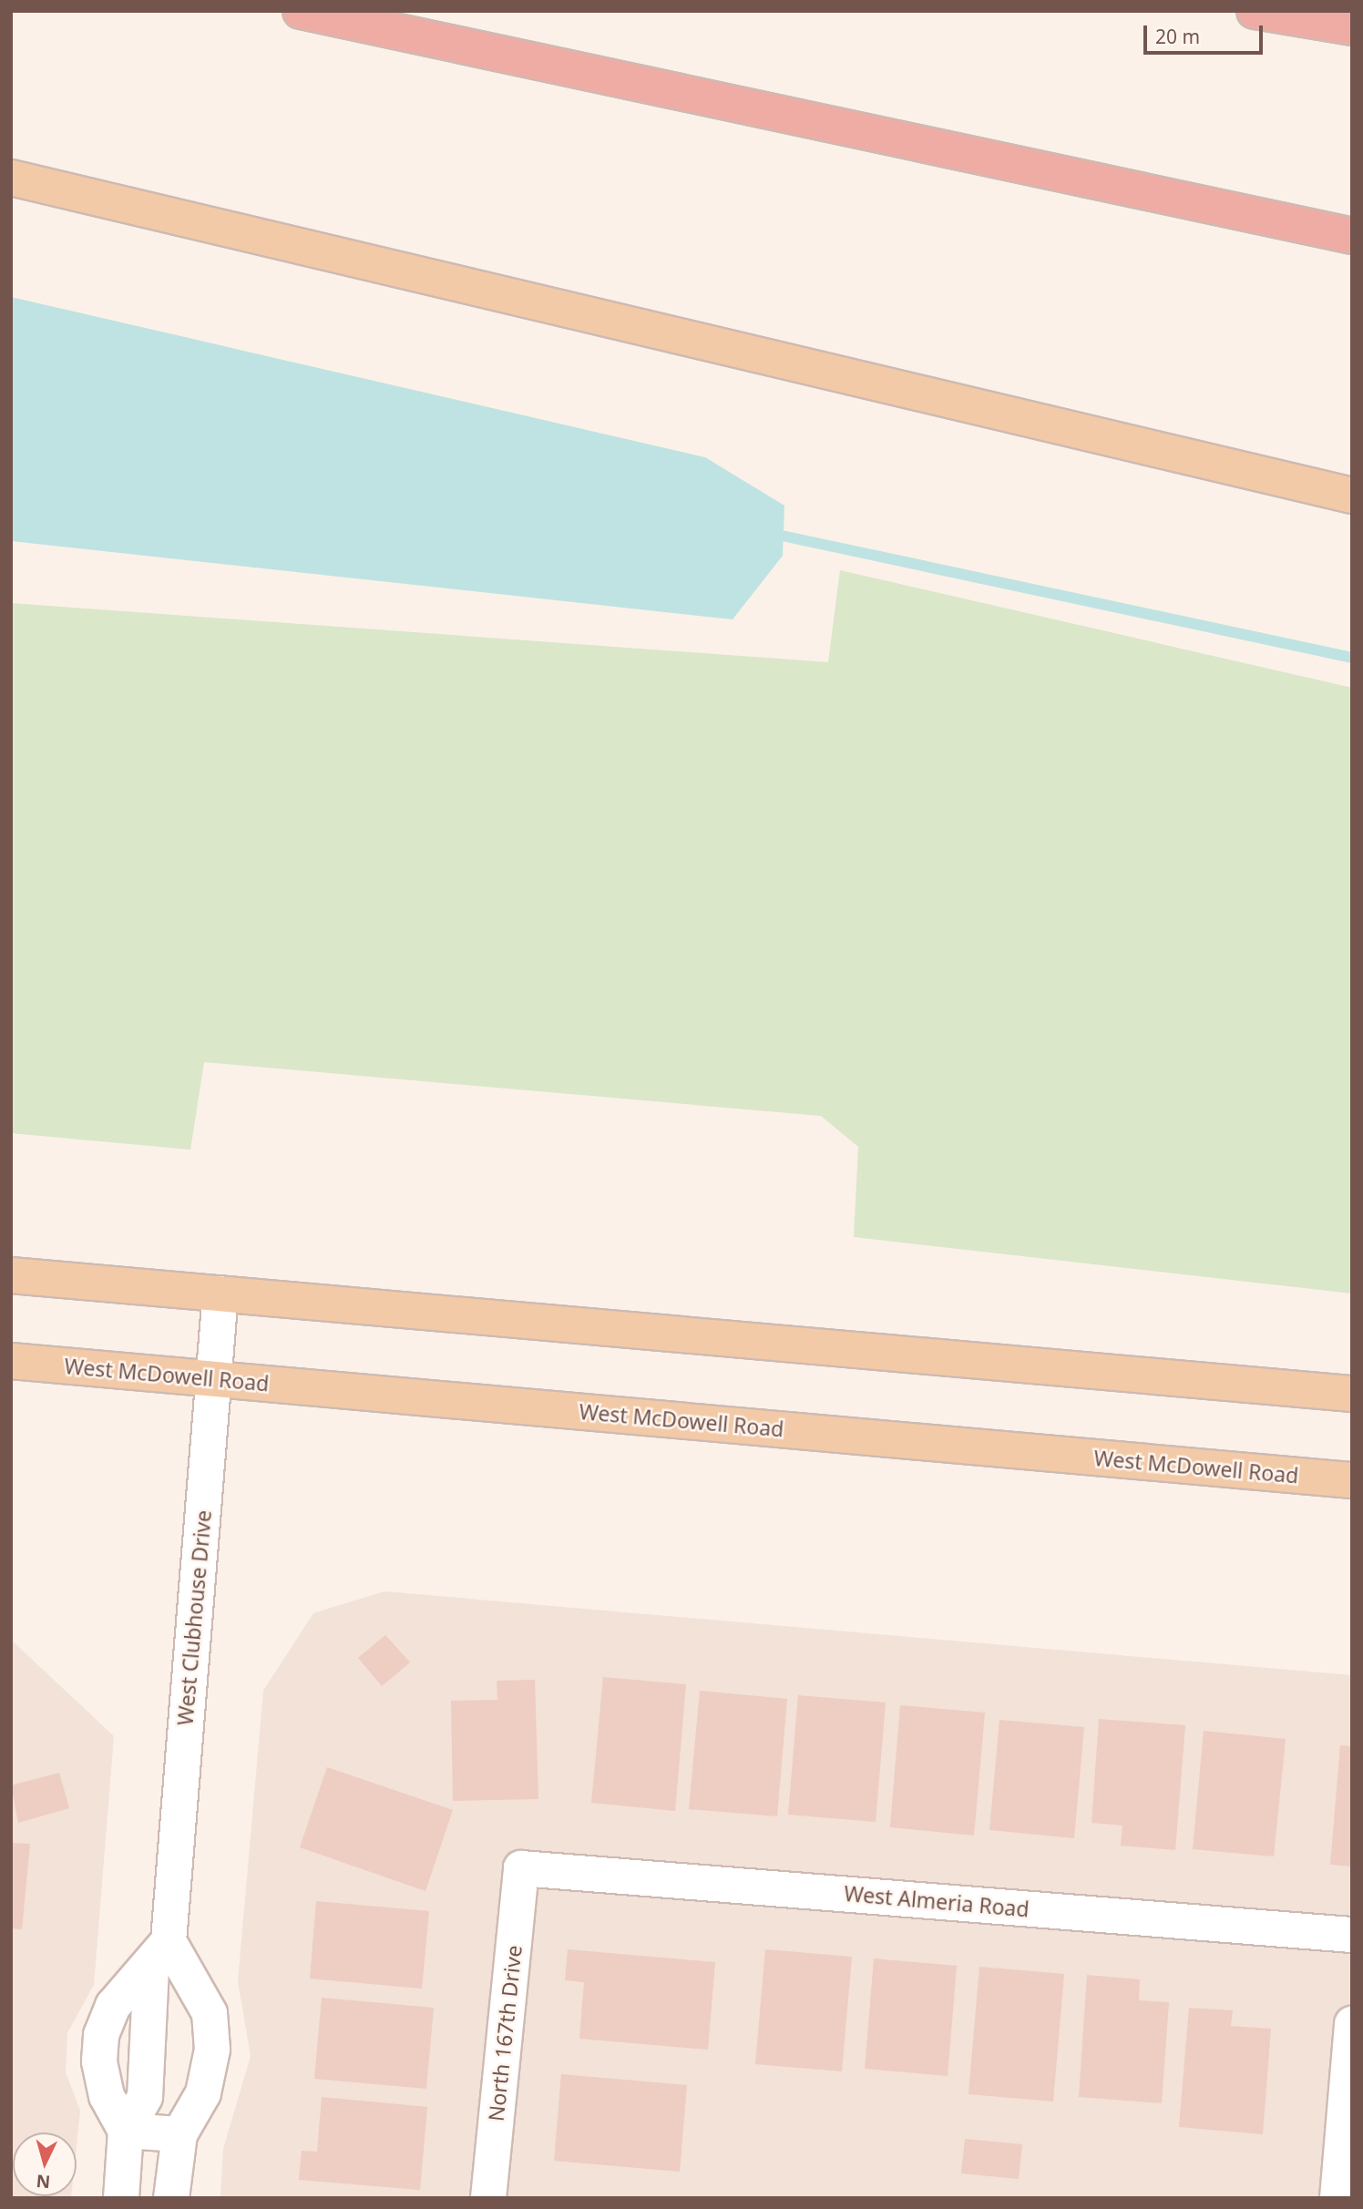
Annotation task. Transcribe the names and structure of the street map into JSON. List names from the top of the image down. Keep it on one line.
{"streets":{"main road":["West McDowell Road"],"street":["West Clubhouse Drive","West Almeria Road","North 167th Drive"]},"crossings":[["West McDowell Road","West Clubhouse Drive"],["West Almeria Road","North 167th Drive"]],"scale_bar":"20 m","north":"bottom"}
